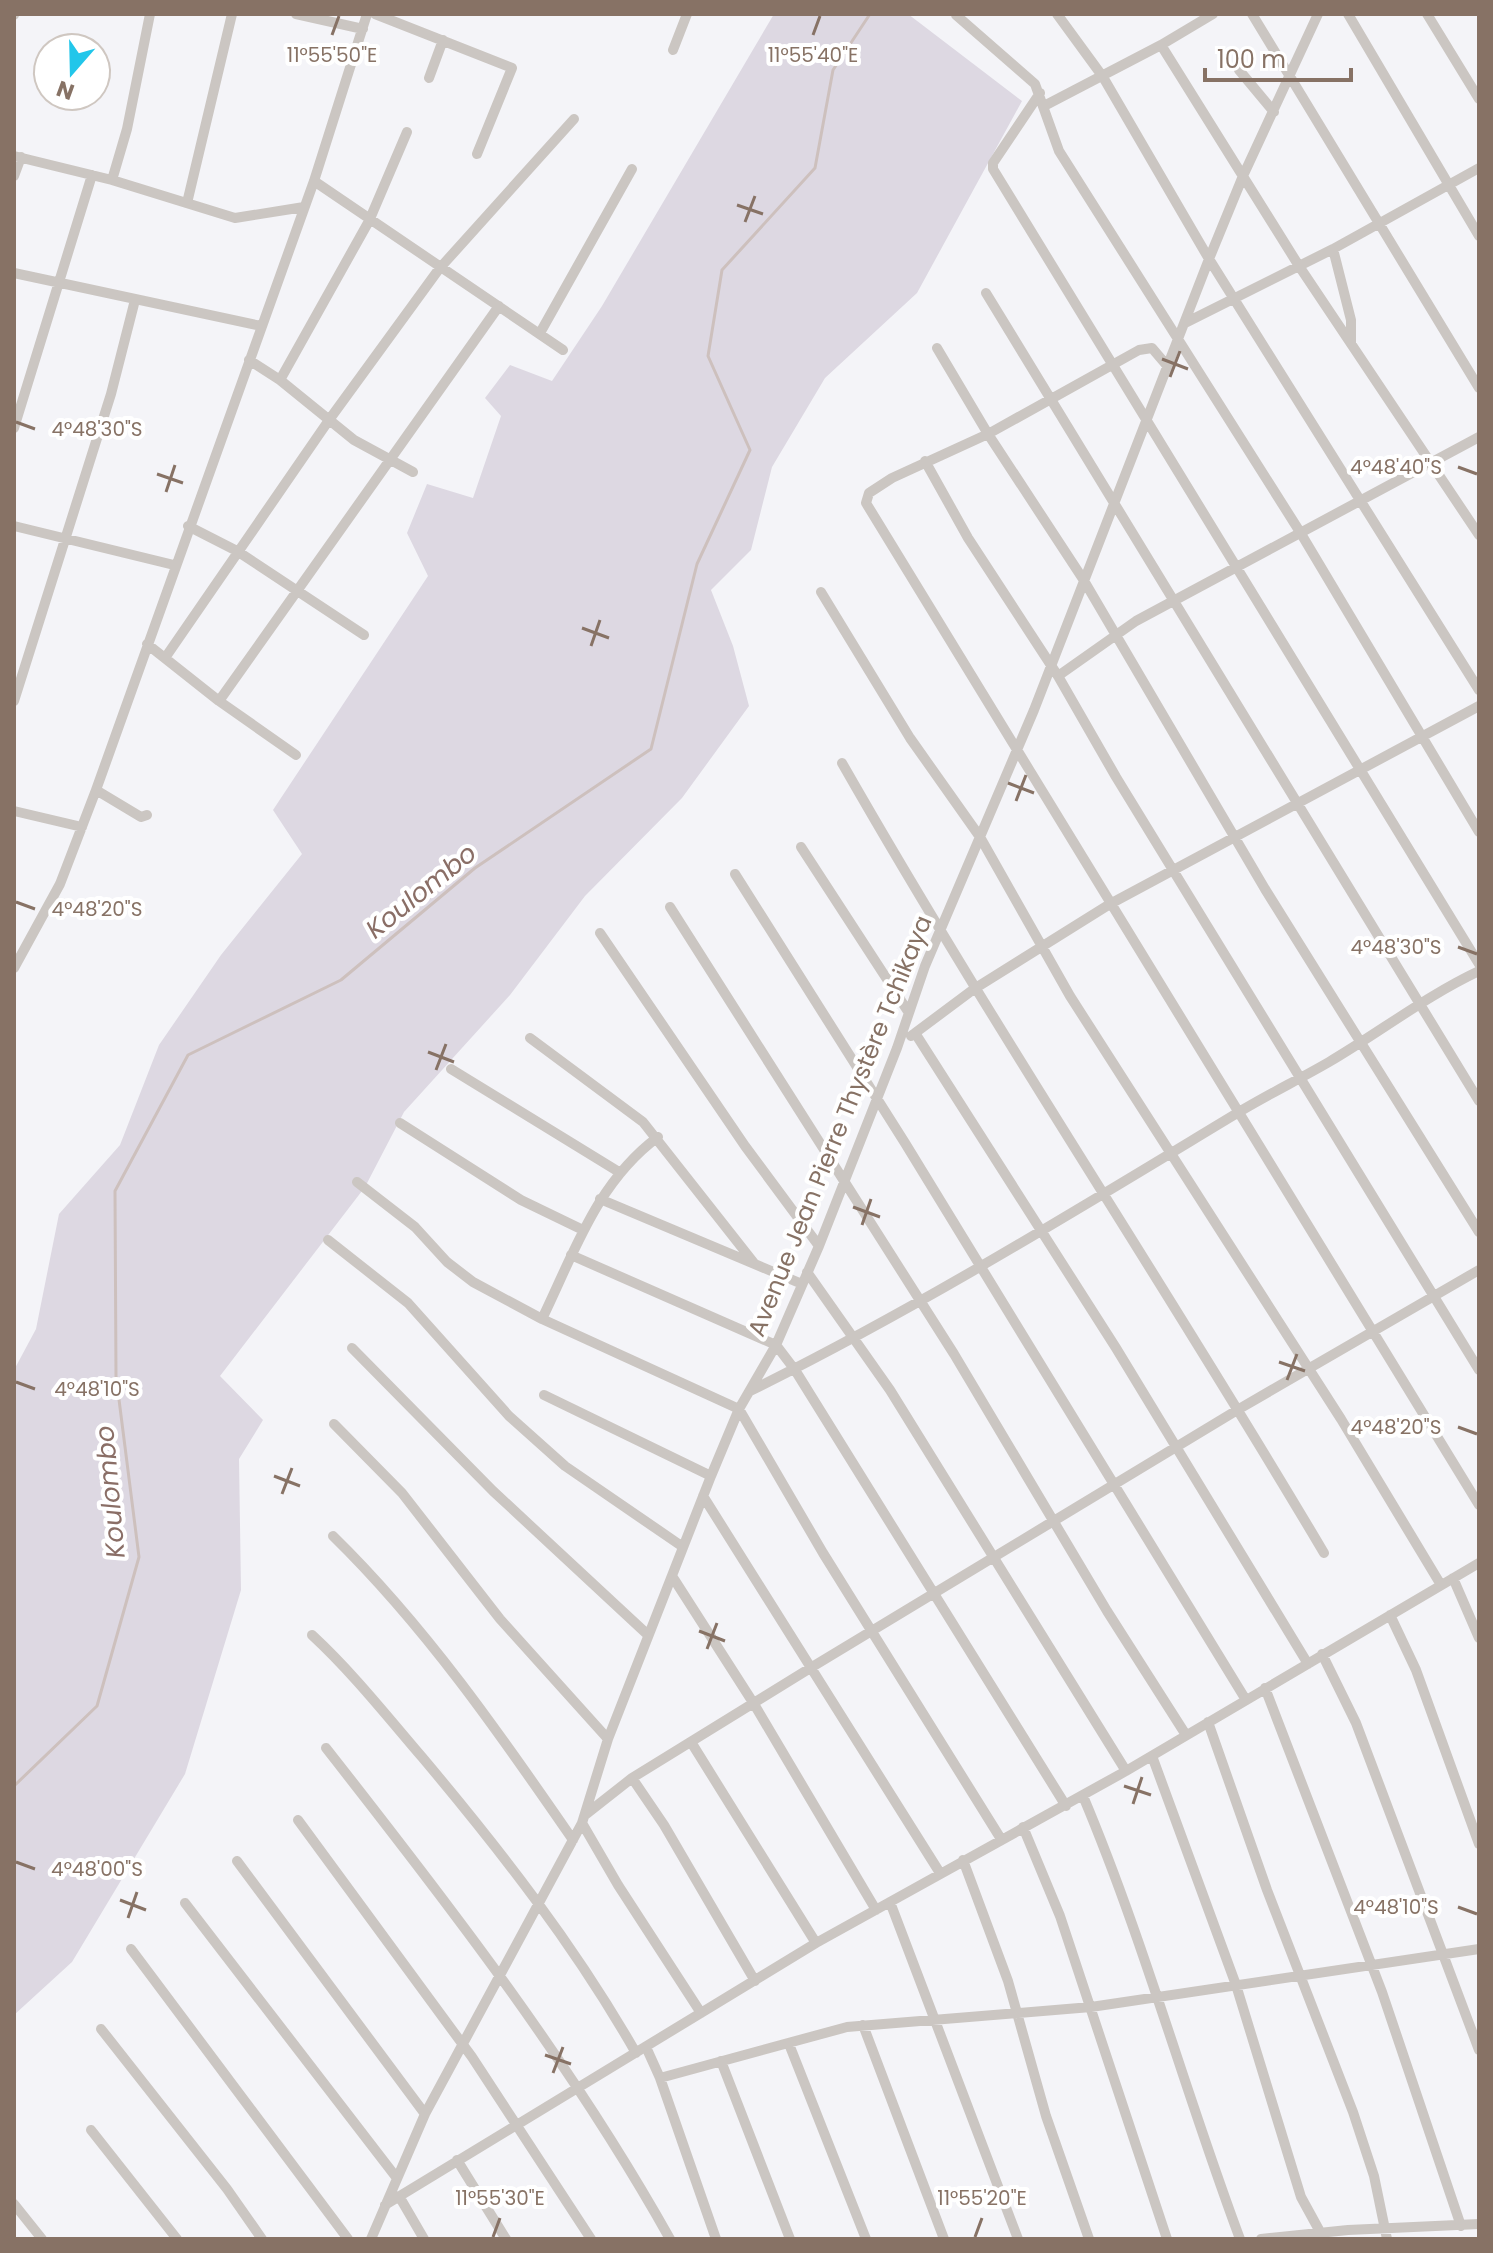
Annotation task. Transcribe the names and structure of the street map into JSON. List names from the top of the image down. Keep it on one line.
{"streets":{"street":["Avenue Jean Pierre Thystère Tchikaya"]},"water":["Koulombo"],"scale_bar":"100 m","north":"bottom","coordinates":["11°55'40\"E","11°55'50\"E","4°48'30\"S","4°48'40\"S","4°48'20\"S","4°48'10\"S","4°48'00\"S","11°55'30\"E","11°55'20\"E"]}
